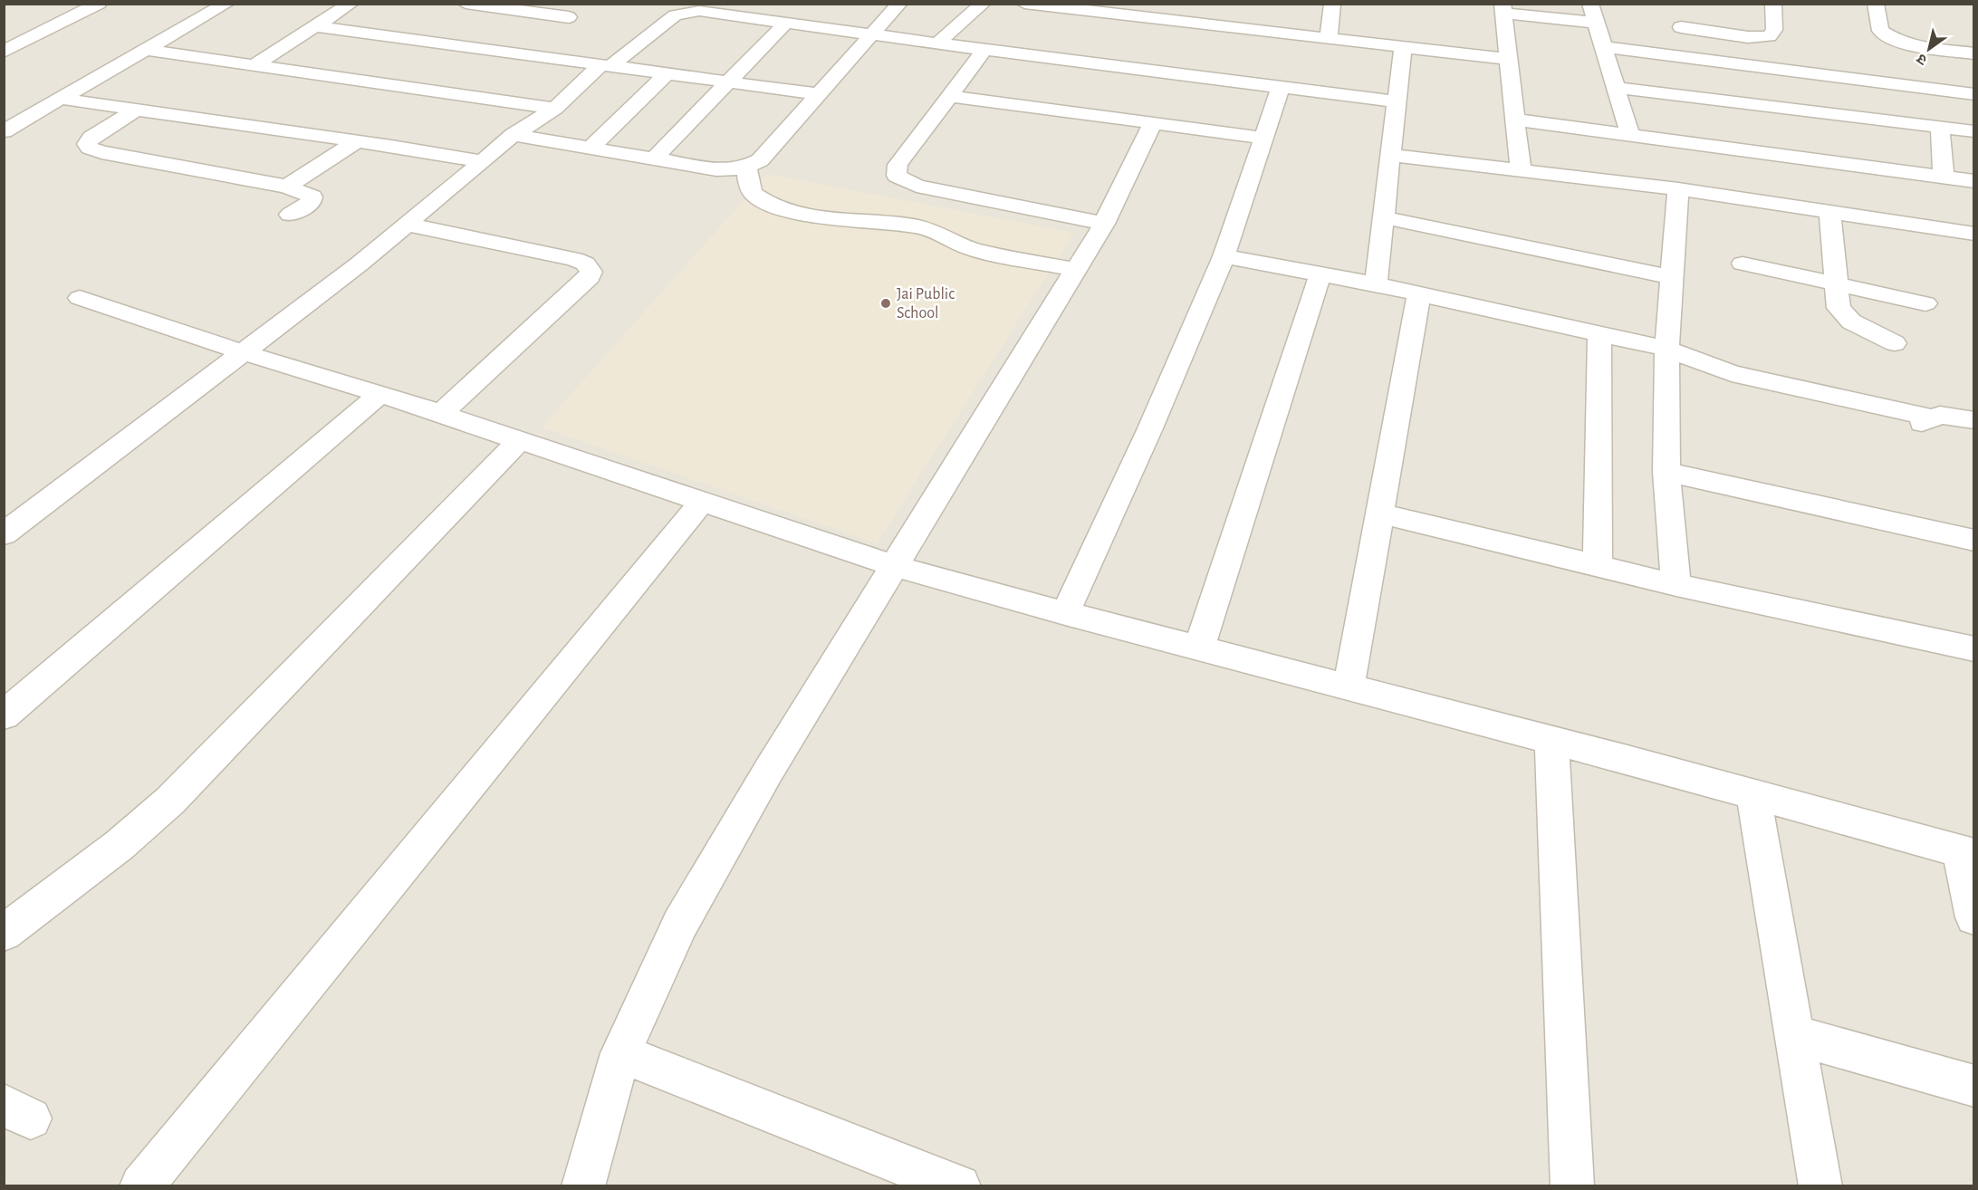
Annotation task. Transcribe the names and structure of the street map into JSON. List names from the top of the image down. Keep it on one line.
{"places":["Jai Public School"],"north":"bottom left"}
